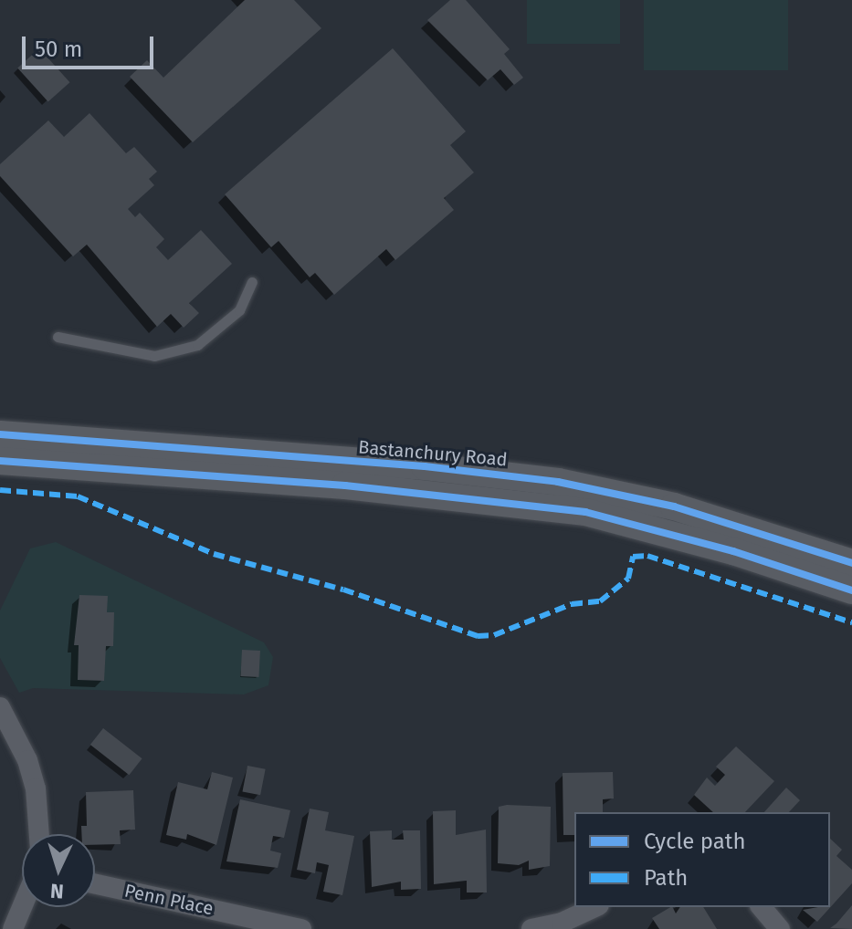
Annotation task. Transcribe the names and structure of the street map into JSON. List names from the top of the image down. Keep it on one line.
{"streets":{"main road":["Bastanchury Road"],"street":["Penn Place"]},"legend":["Cycle path","Path"],"scale_bar":"50 m","north":"bottom"}
